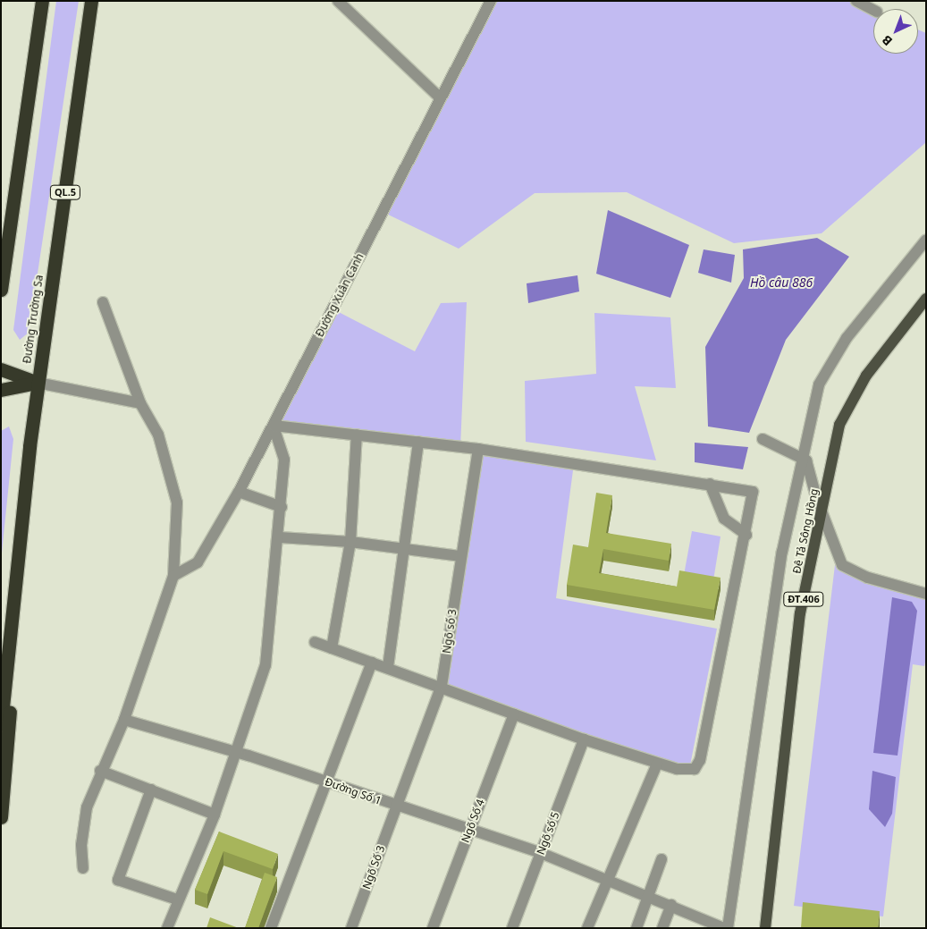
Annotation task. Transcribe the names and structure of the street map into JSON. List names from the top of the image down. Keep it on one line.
{"streets":{"highway":["QL.5","Đường Trường Sa"],"main road":["Đê Tả Sông Hồng","ĐT.406"],"street":["Đường Xuân Canh","Ngõ số 3","Đường Số 1","Ngõ Số 4","Ngõ số 5","Ngõ Số 3"]},"crossings":[["Ngõ số 3","Đường Số 1"],["Ngõ số 3","Ngõ Số 3"],["Đường Số 1","Ngõ Số 4"],["Đường Số 1","Ngõ số 5"],["Đường Số 1","Ngõ Số 3"]],"water":["Hồ câu 886"],"north":"bottom left"}
